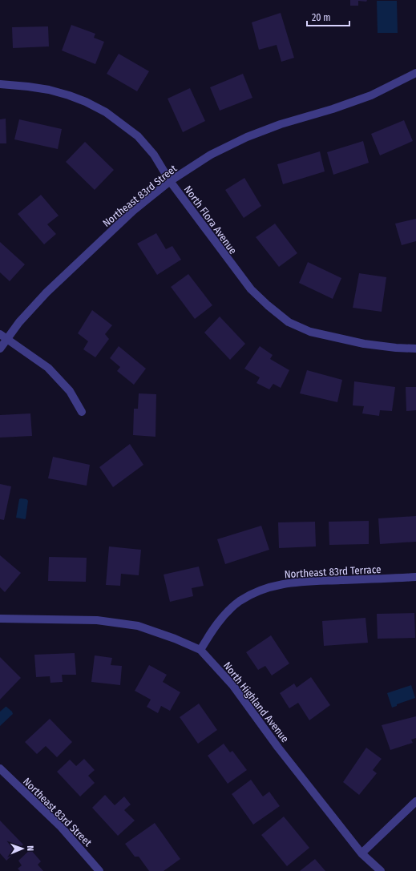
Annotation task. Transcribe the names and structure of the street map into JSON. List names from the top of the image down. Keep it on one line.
{"streets":{"street":["Northeast 83rd Street","North Flora Avenue","Northeast 83rd Terrace","North Highland Avenue"]},"crossings":[["Northeast 83rd Street","North Flora Avenue"],["Northeast 83rd Terrace","North Highland Avenue"]],"scale_bar":"20 m","north":"right"}
